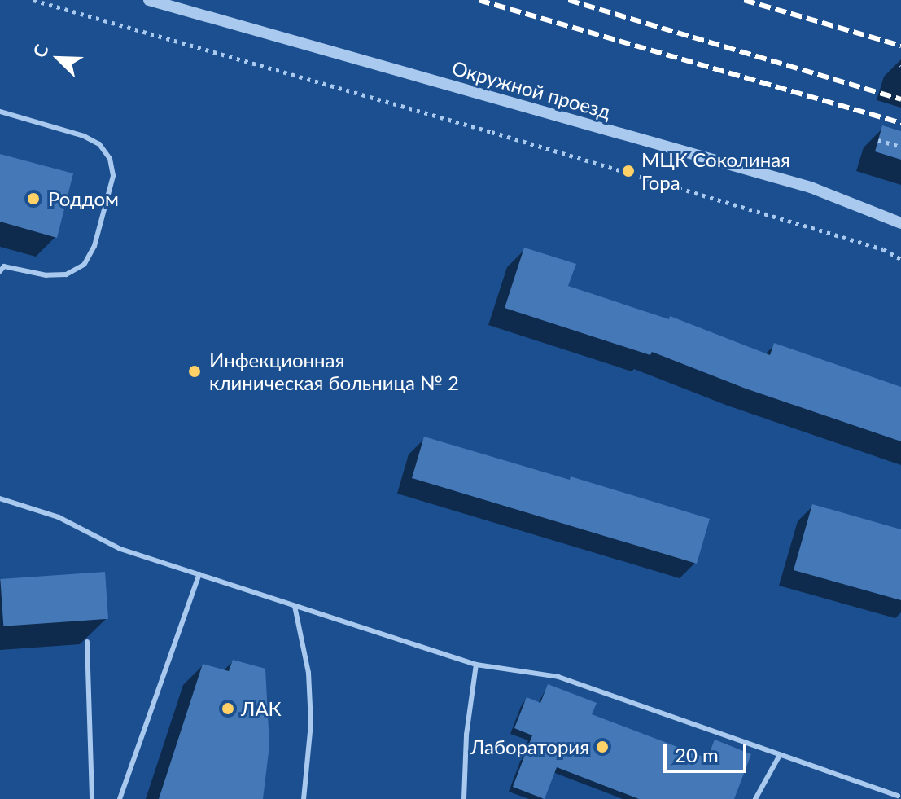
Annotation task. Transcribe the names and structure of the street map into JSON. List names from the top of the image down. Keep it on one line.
{"streets":{"street":["Окружной проезд"]},"places":["МЦК Соколиная Гора","Роддом","Инфекционная клиническая больница № 2","ЛАК","Лаборатория"],"scale_bar":"20 m","north":"top left"}
